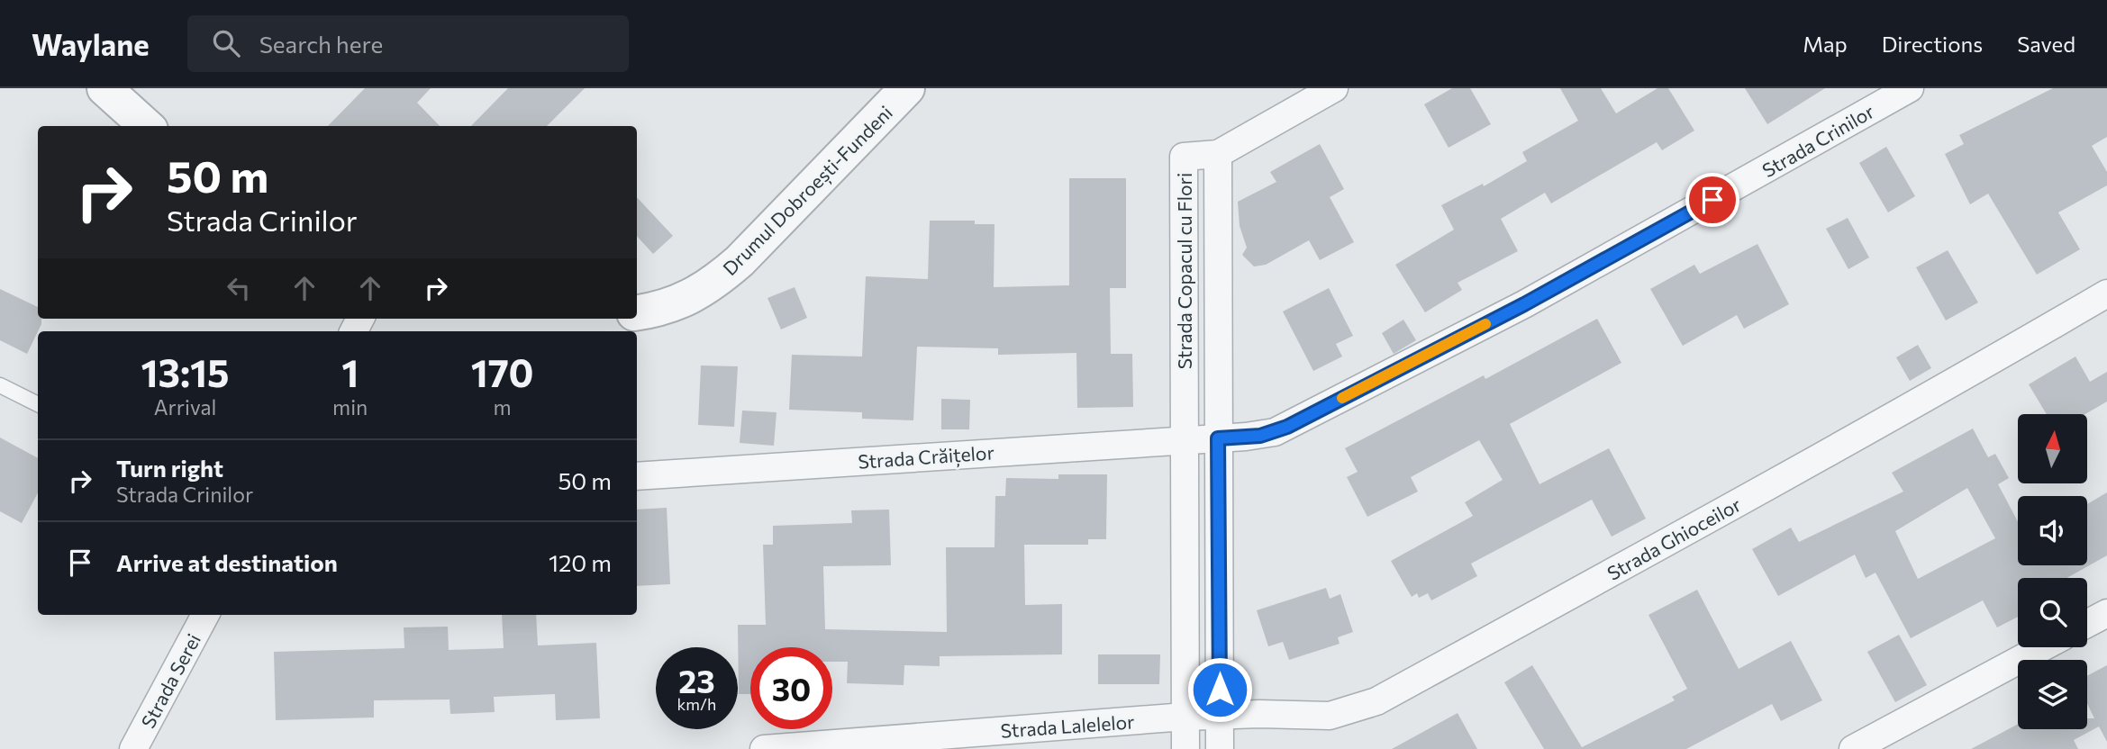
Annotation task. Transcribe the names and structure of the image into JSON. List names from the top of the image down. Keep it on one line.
{"streets":{"street":["Strada Crinilor","Drumul Dobroești-Fundeni","Strada Copacul cu Flori","Strada Crăițelor","Strada Ghioceilor","Strada Serei","Strada Lalelelor"]},"crossings":[["Strada Crinilor","Strada Copacul cu Flori"],["Strada Crinilor","Strada Crăițelor"],["Strada Copacul cu Flori","Strada Crăițelor"],["Strada Copacul cu Flori","Strada Ghioceilor"],["Strada Copacul cu Flori","Strada Lalelelor"],["Strada Ghioceilor","Strada Lalelelor"]],"north":"top","page":{"header":"Waylane","search":"Search here","nav":["Map","Directions","Saved"],"turn":["50 m","Strada Crinilor"],"eta":["13:15","Arrival","1","min","170","m"],"list":[{"name":"Turn right","note":"Strada Crinilor","value":"50 m"},{"name":"Arrive at destination","value":"120 m"}],"speed":"23 km/h","limit":"30"}}
